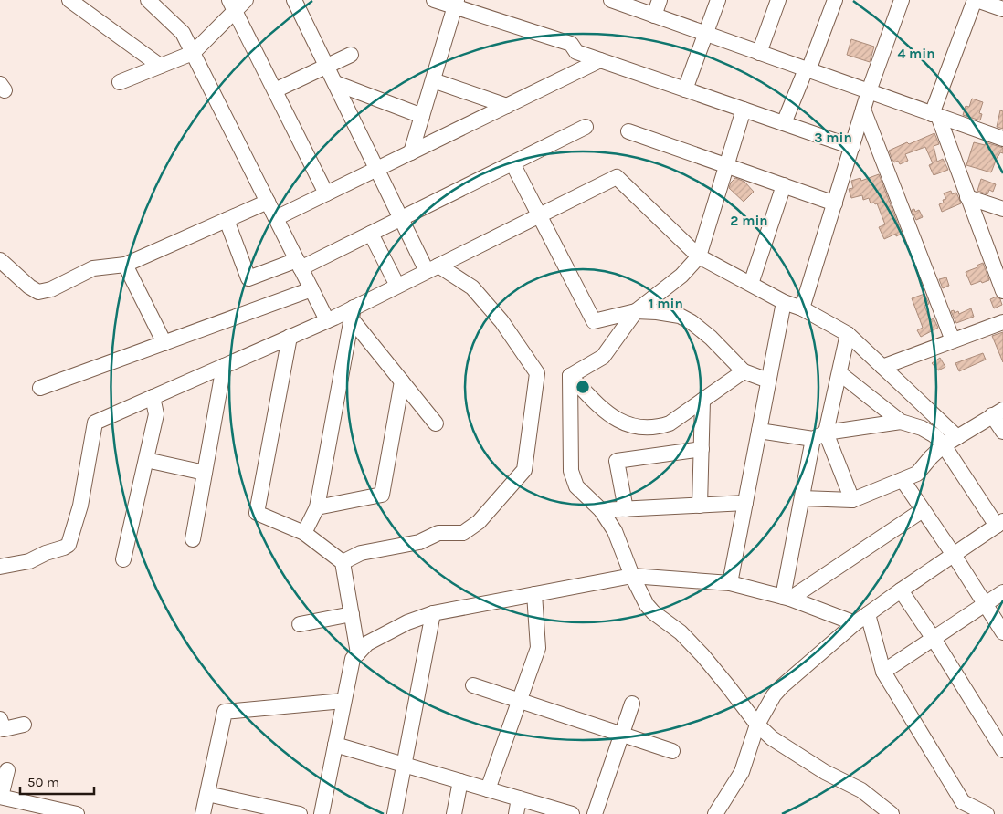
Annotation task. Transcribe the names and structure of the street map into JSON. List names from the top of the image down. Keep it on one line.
{"scale_bar":"50 m","rings":["4 min","3 min","2 min","1 min"]}
